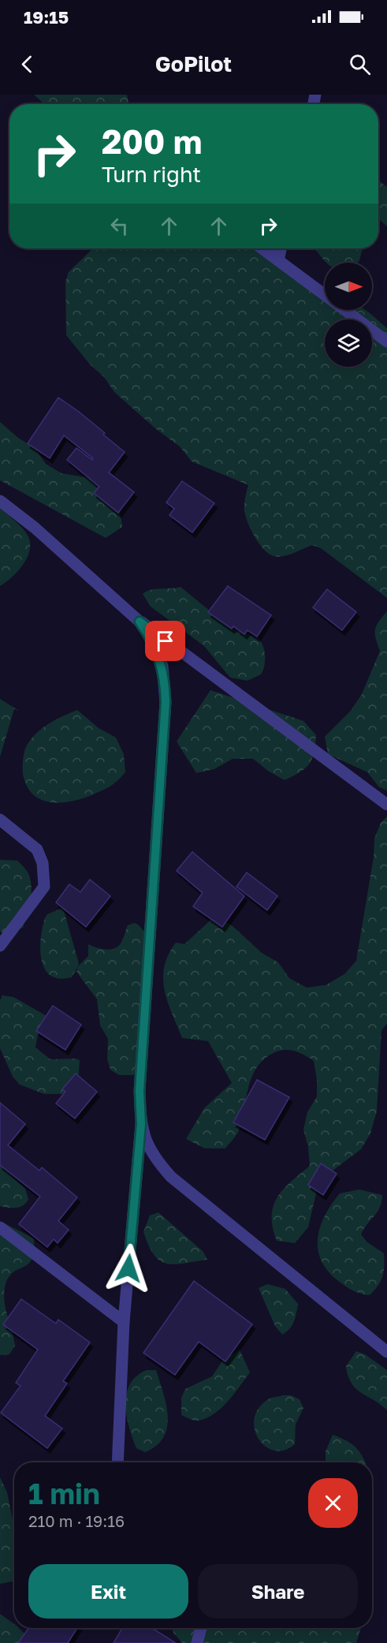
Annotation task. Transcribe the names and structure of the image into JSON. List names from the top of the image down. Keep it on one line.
{"north":"right","page":{"status":"19:15","header":"GoPilot","turn":["200 m","Turn right"],"heading":["1 min","210 m · 19:16"],"buttons":["Exit","Share"]}}
